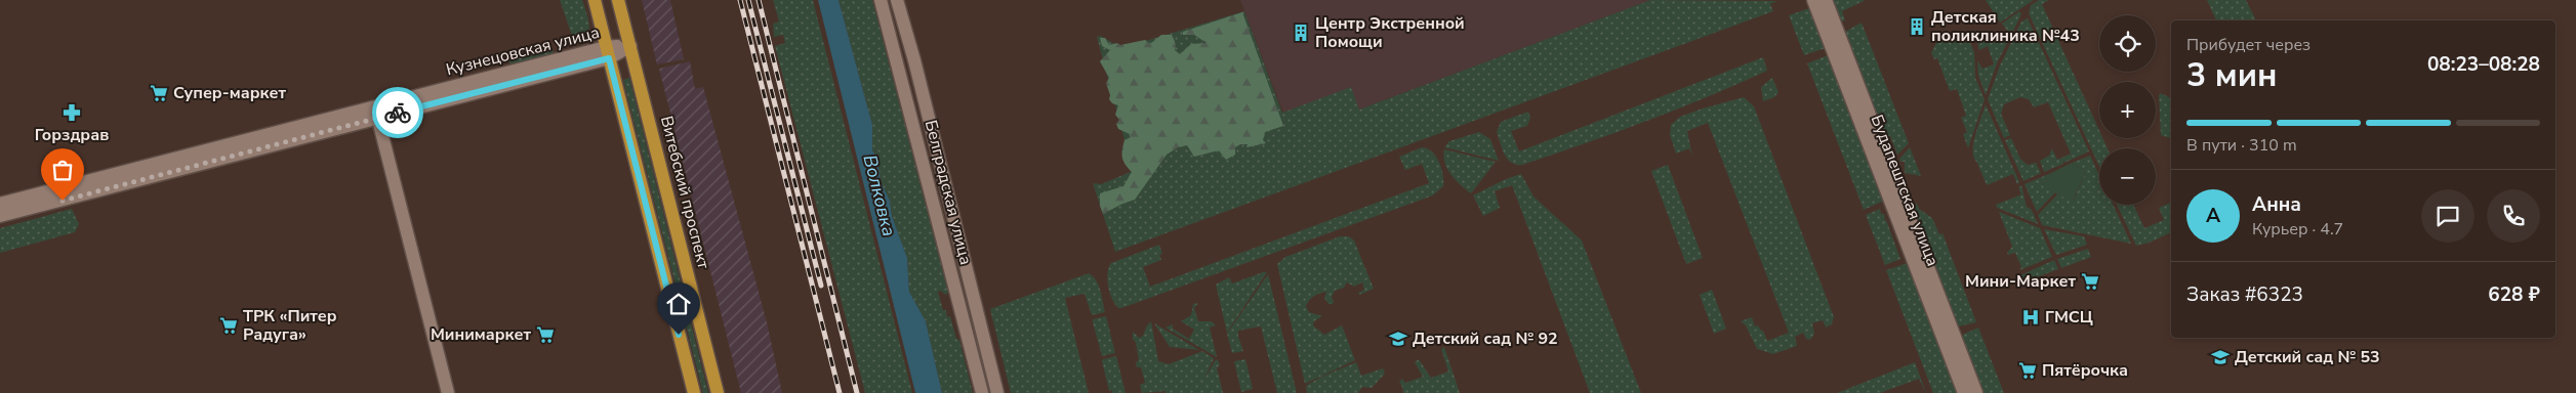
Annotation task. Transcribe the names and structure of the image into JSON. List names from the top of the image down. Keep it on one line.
{"streets":{"main road":["Витебский проспект"],"street":["Кузнецовская улица","Будапештская улица","Белградская улица"]},"crossings":[["Кузнецовская улица","Витебский проспект"]],"water":["Волковка"],"places":{"building":["Детская поликлиника №43","Центр Экстренной Помощи"],"supermarket":["Супер-маркет","Мини-Маркет","ТРК «Питер Радуга»","Минимаркет","Пятёрочка"],"pharmacy":["Горздрав"],"hospital":["ГМСЦ"],"school or university":["Детский сад № 92","Детский сад № 53"]},"page":{"map_buttons":["+","−"],"heading":["3 мин","Прибудет через","08:23–08:28"],"panel":["Анна","Курьер · 4.7","Заказ #6323","628 ₽"],"bar":"В пути · 310 m","round":"А"}}
